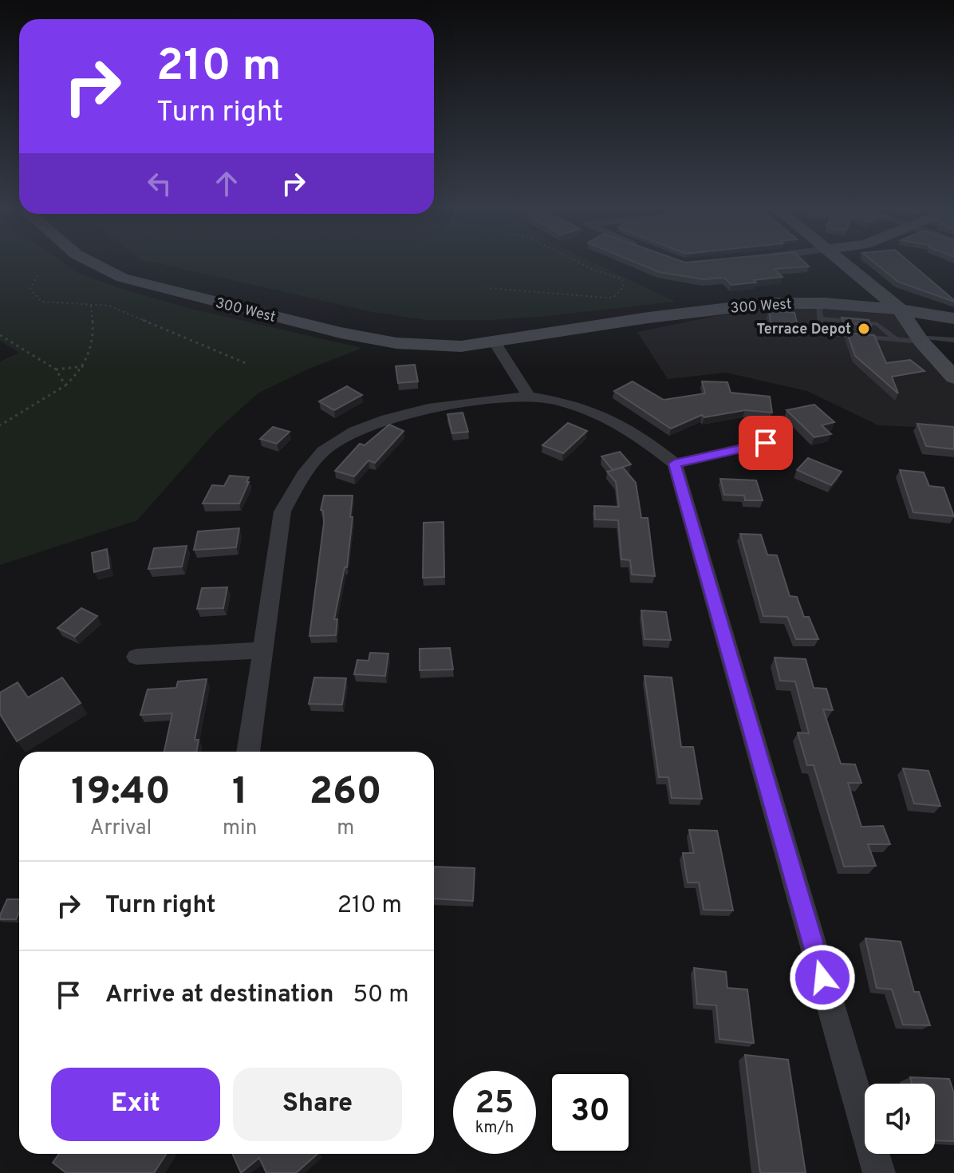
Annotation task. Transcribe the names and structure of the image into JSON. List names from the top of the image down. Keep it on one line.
{"streets":{"main road":["300 West"]},"places":["Terrace Depot"],"page":{"turn":["210 m","Turn right"],"eta":["19:40","Arrival","1","min","260","m"],"list":[{"name":"Turn right","value":"210 m"},{"name":"Arrive at destination","value":"50 m"}],"buttons":["Exit","Share"],"speed":"25 km/h","limit":"30"}}
